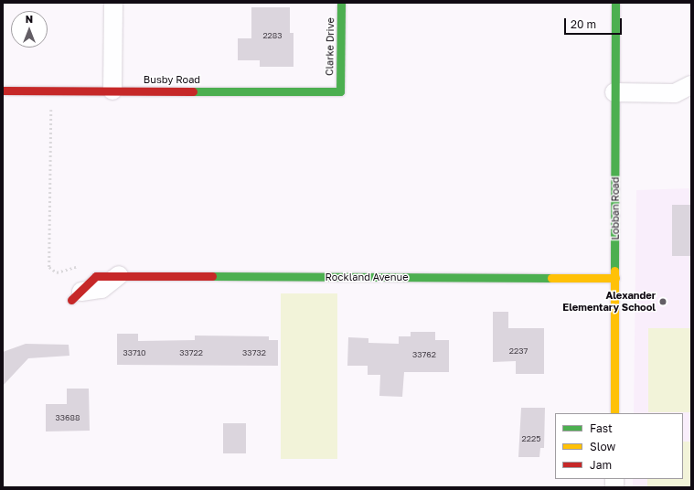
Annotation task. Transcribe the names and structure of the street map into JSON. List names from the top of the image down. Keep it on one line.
{"streets":{"street":["Clarke Drive","Busby Road","Lobban Road","Rockland Avenue"]},"crossings":[["Clarke Drive","Busby Road"],["Lobban Road","Rockland Avenue"]],"places":["Alexander Elementary School"],"house_numbers":["2283","2237","33710","33722","33732","33762","33688","2225"],"legend":["Fast","Slow","Jam"],"scale_bar":"20 m","north":"top"}
